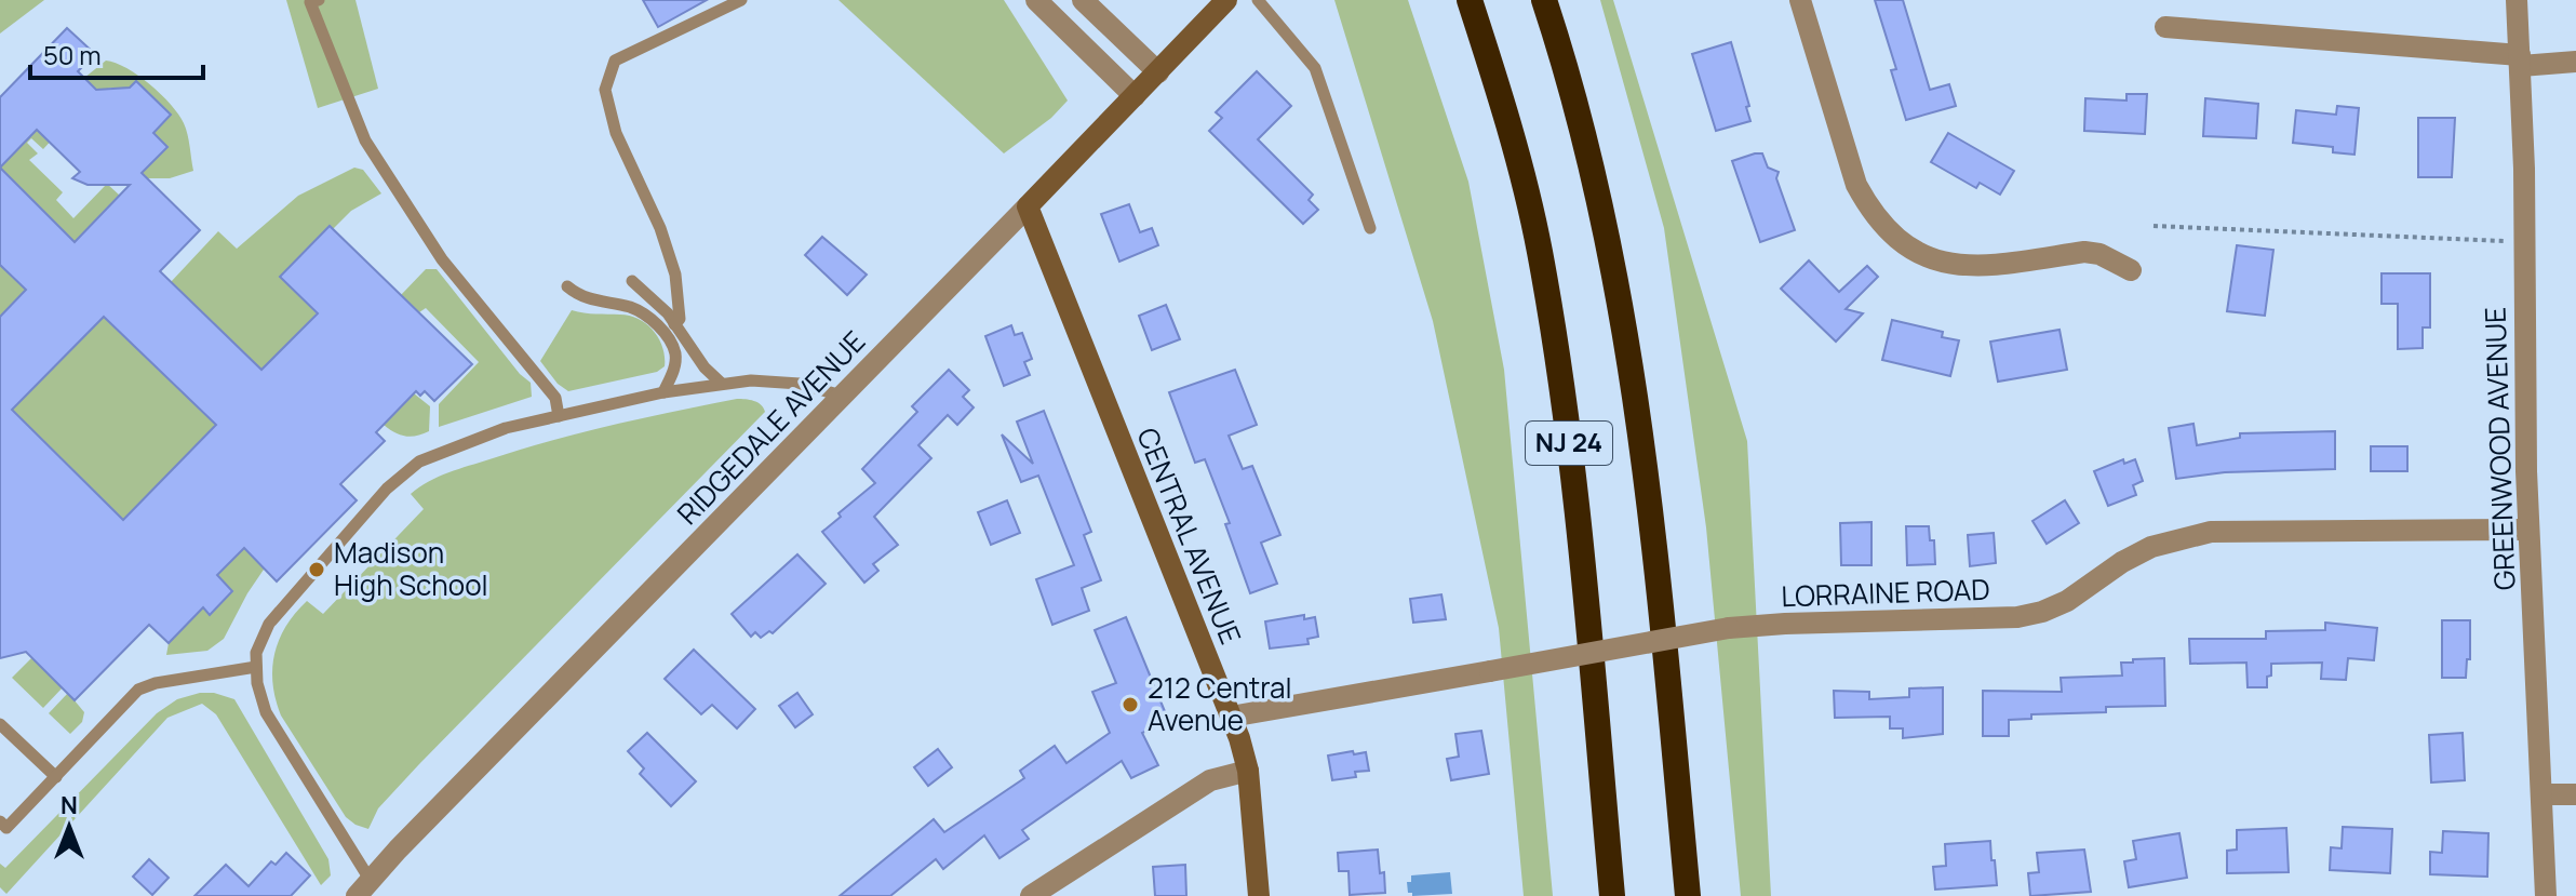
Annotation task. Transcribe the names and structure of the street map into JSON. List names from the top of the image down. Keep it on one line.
{"streets":{"highway":["NJ 24"],"main road":["RIDGEDALE AVENUE","CENTRAL AVENUE"],"street":["GREENWOOD AVENUE","LORRAINE ROAD"]},"crossings":[["RIDGEDALE AVENUE","CENTRAL AVENUE"],["GREENWOOD AVENUE","LORRAINE ROAD"],["CENTRAL AVENUE","LORRAINE ROAD"]],"places":["Madison High School","212 Central Avenue"],"scale_bar":"50 m","north":"top"}
